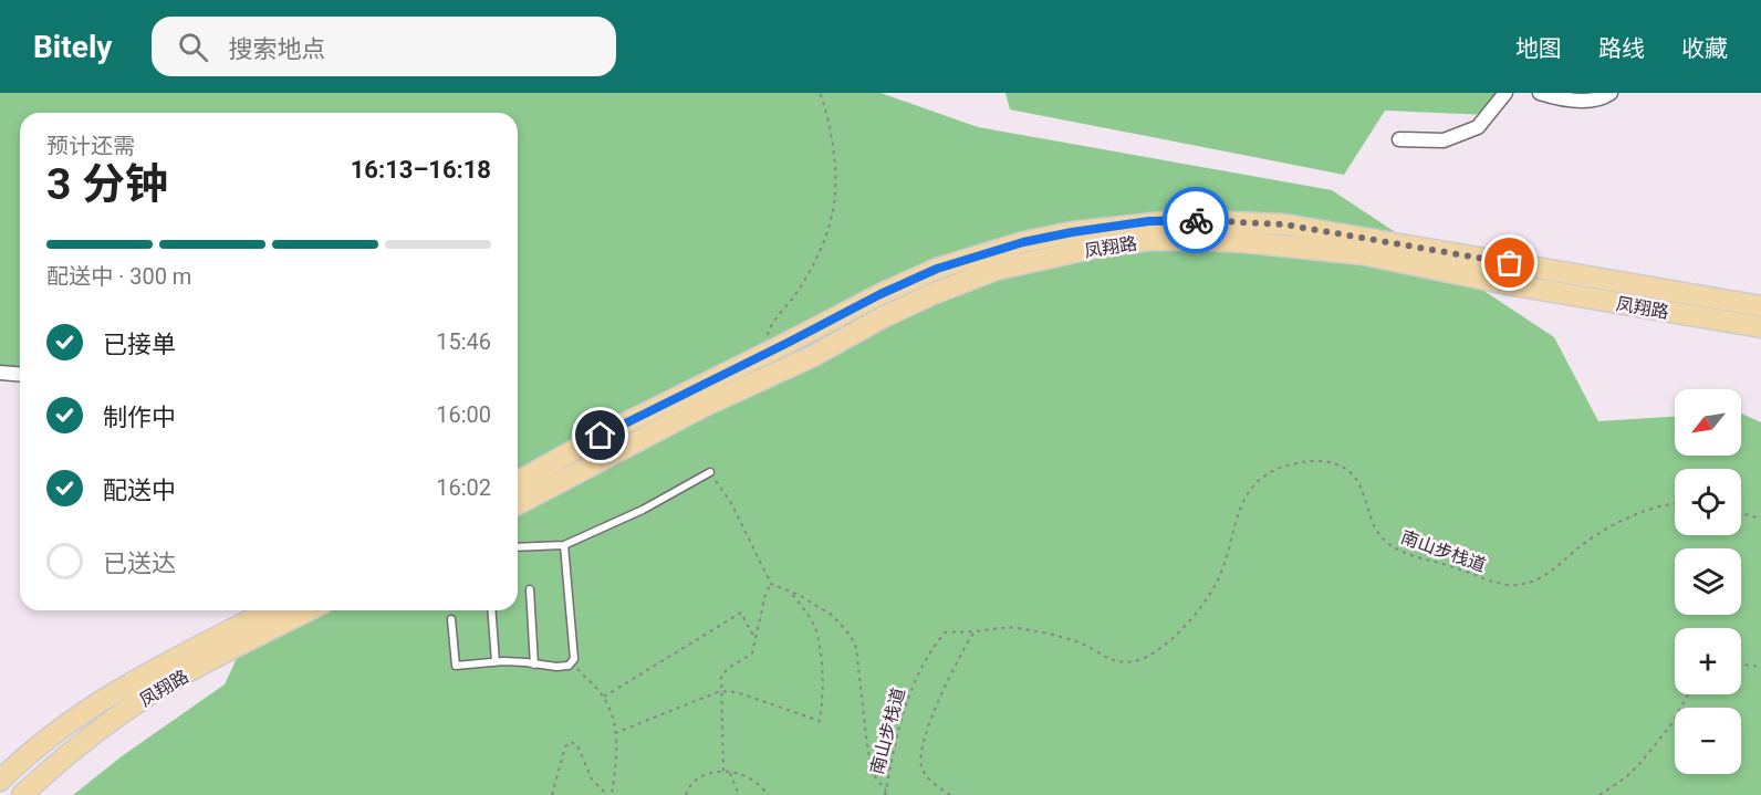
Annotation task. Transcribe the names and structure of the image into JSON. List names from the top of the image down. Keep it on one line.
{"streets":{"main road":["凤翔路"],"path":["南山步栈道"]},"north":"bottom left","page":{"header":"Bitely","search":"搜索地点","nav":["地图","路线","收藏"],"heading":["3 分钟","预计还需","16:13–16:18"],"bar":"配送中 · 300 m","list":[["已接单","15:46"],["制作中","16:00"],["配送中","16:02"],"已送达"],"map_buttons":["+","−"]}}
